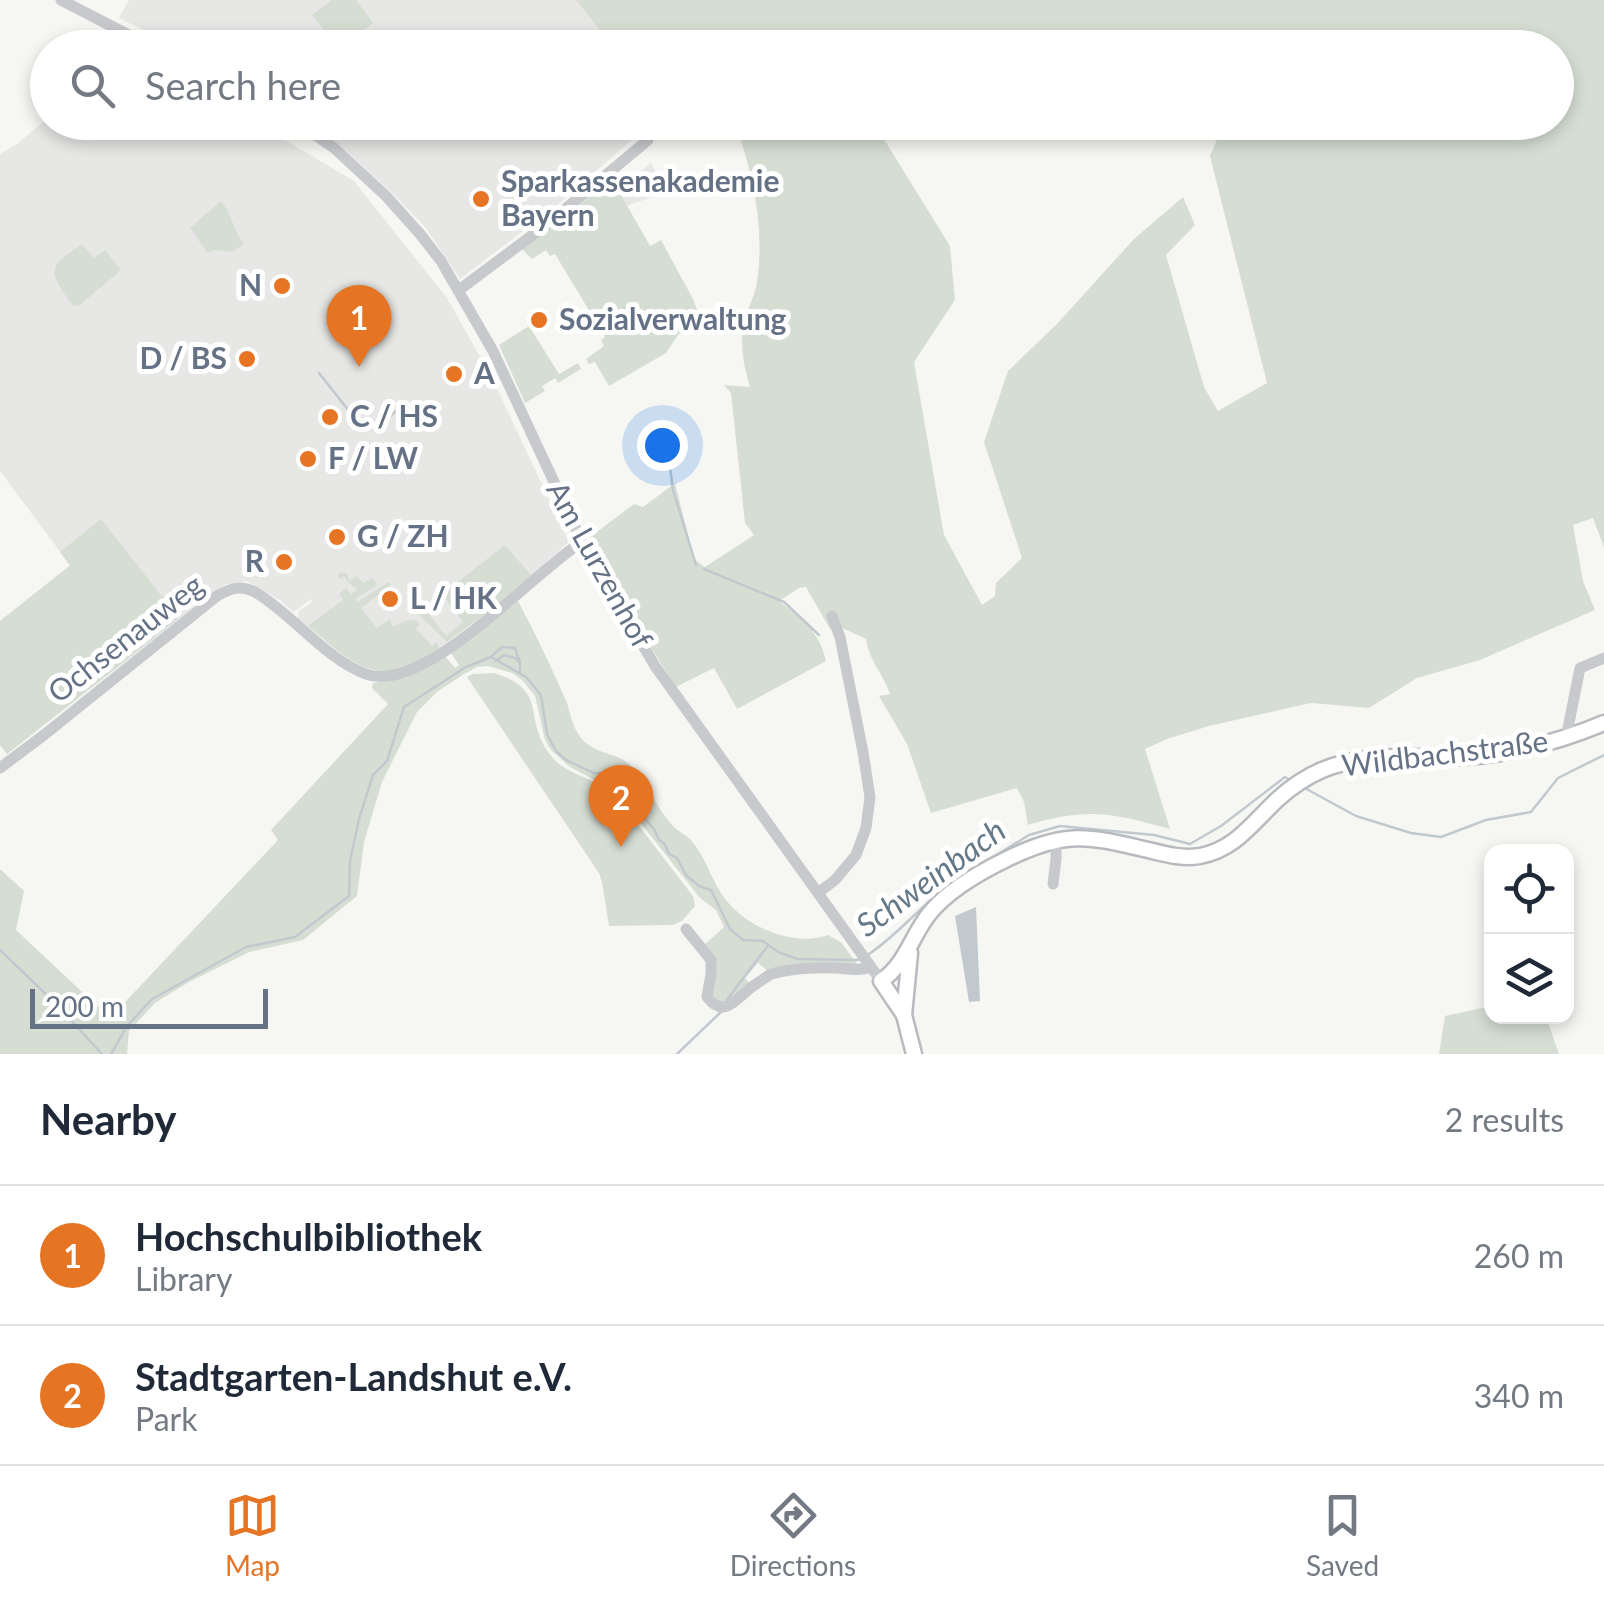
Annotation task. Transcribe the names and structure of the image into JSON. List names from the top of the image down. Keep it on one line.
{"streets":{"main road":["Am Lurzenhof","Wildbachstraße"],"street":["Ochsenauweg"]},"crossings":[["Am Lurzenhof","Ochsenauweg"]],"water":["Schweinbach"],"places":["Sparkassenakademie Bayern","N","Sozialverwaltung","D / BS","A","C / HS","F / LW","G / ZH","R","L / HK"],"scale_bar":"200 m","page":{"search":"Search here","pins":["1","2"],"scale":"200 m","heading":["Nearby","2 results"],"list":[{"mark":"1","name":"Hochschulbibliothek","note":"Library","value":"260 m"},{"mark":"2","name":"Stadtgarten-Landshut e.V.","note":"Park","value":"340 m"}],"nav":["Map","Directions","Saved"]}}
